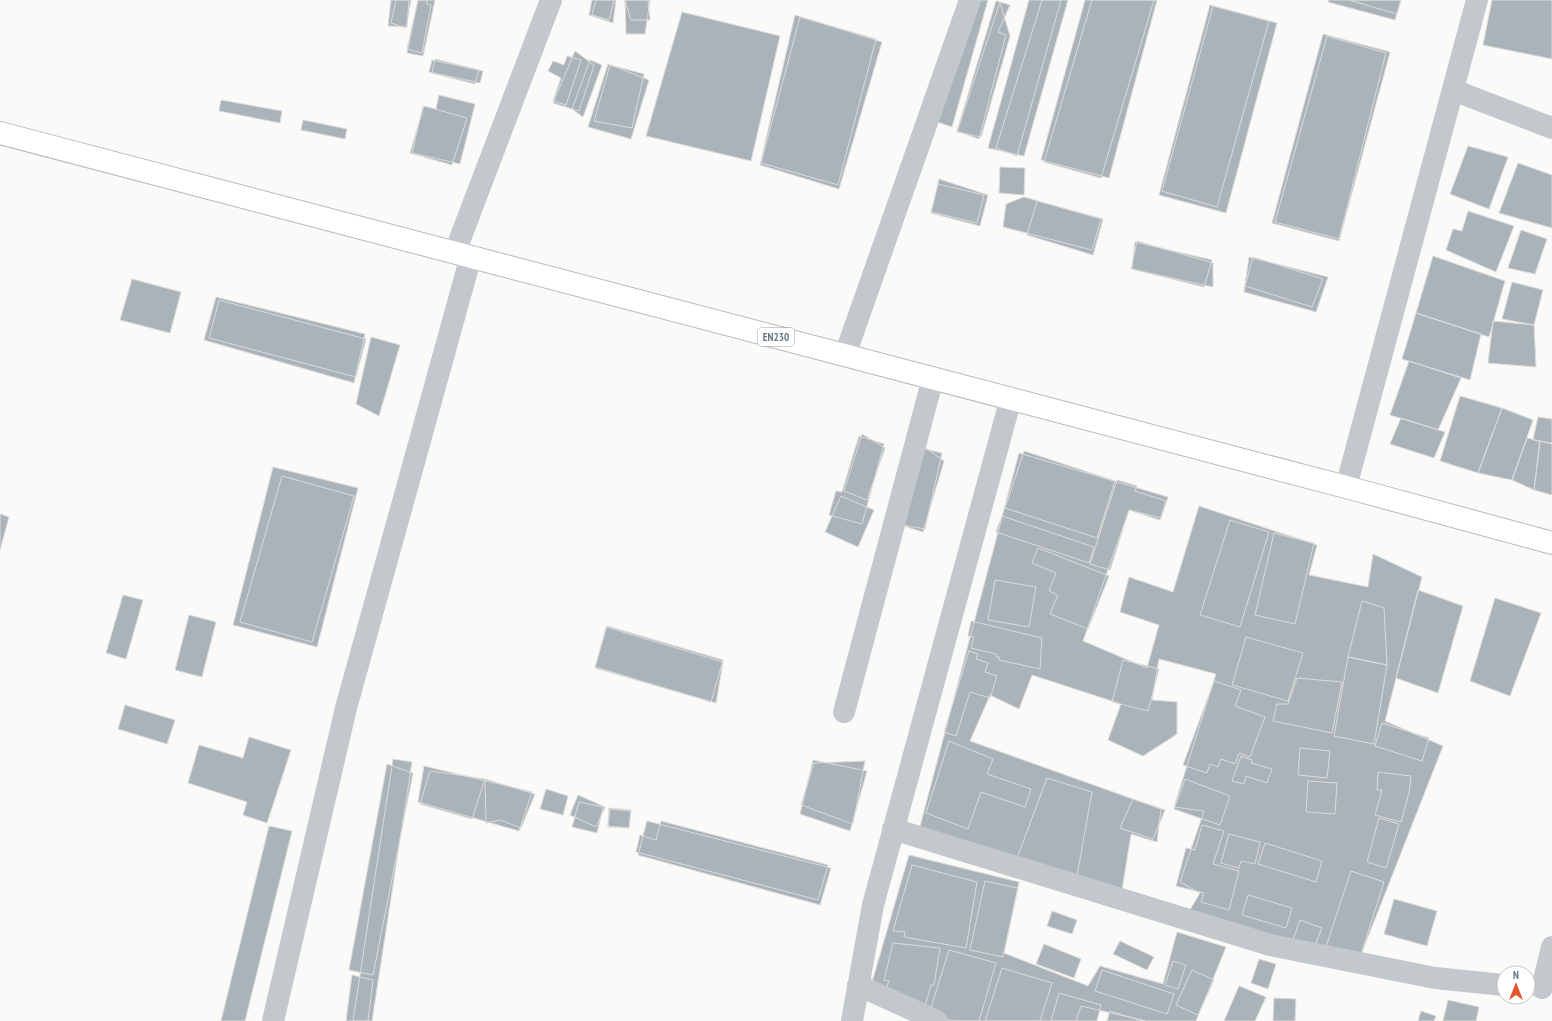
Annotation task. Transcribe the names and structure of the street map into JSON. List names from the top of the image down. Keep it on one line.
{"streets":{"main road":["EN230"]},"north":"top"}
